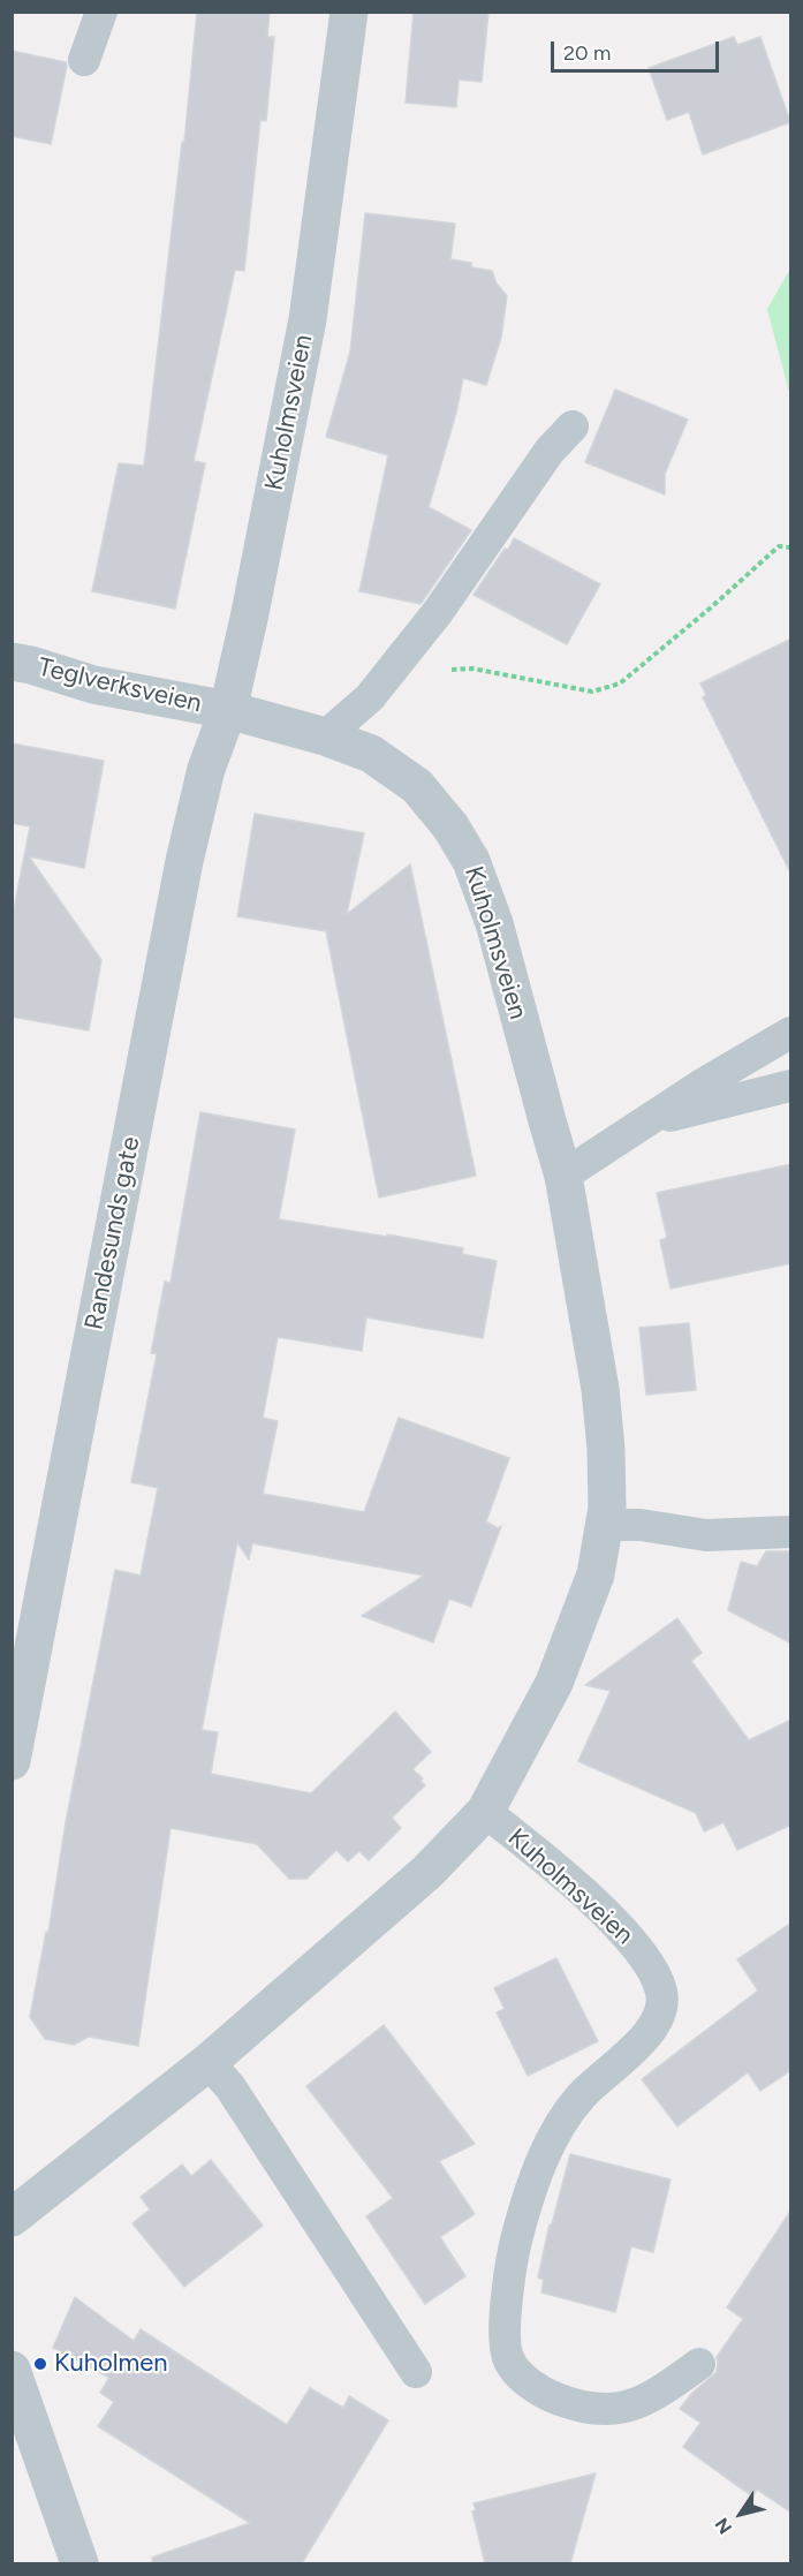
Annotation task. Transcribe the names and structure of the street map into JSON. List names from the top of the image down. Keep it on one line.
{"streets":{"street":["Kuholmsveien","Teglverksveien","Randesunds gate"]},"crossings":[["Kuholmsveien","Teglverksveien"],["Kuholmsveien","Randesunds gate"],["Teglverksveien","Randesunds gate"]],"places":["Kuholmen"],"scale_bar":"20 m","north":"bottom left"}
